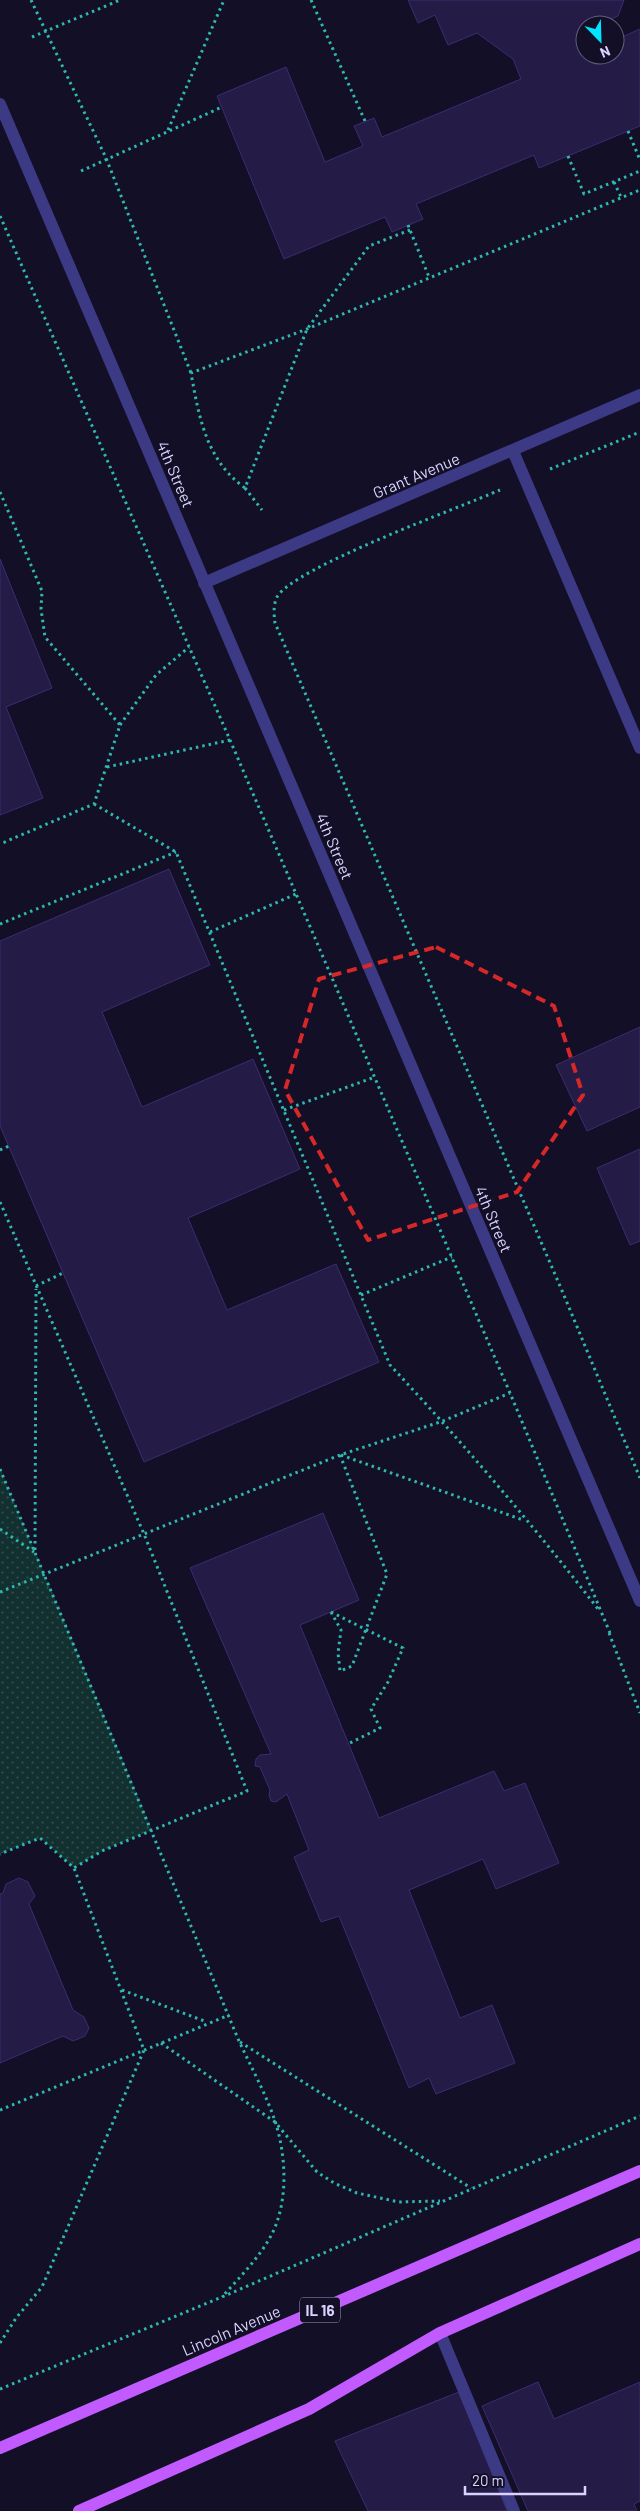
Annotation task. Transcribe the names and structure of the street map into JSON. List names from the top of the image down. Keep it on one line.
{"streets":{"main road":["IL 16","Lincoln Avenue"],"street":["4th Street","Grant Avenue"]},"crossings":[["4th Street","Grant Avenue"]],"scale_bar":"20 m","north":"bottom right"}
